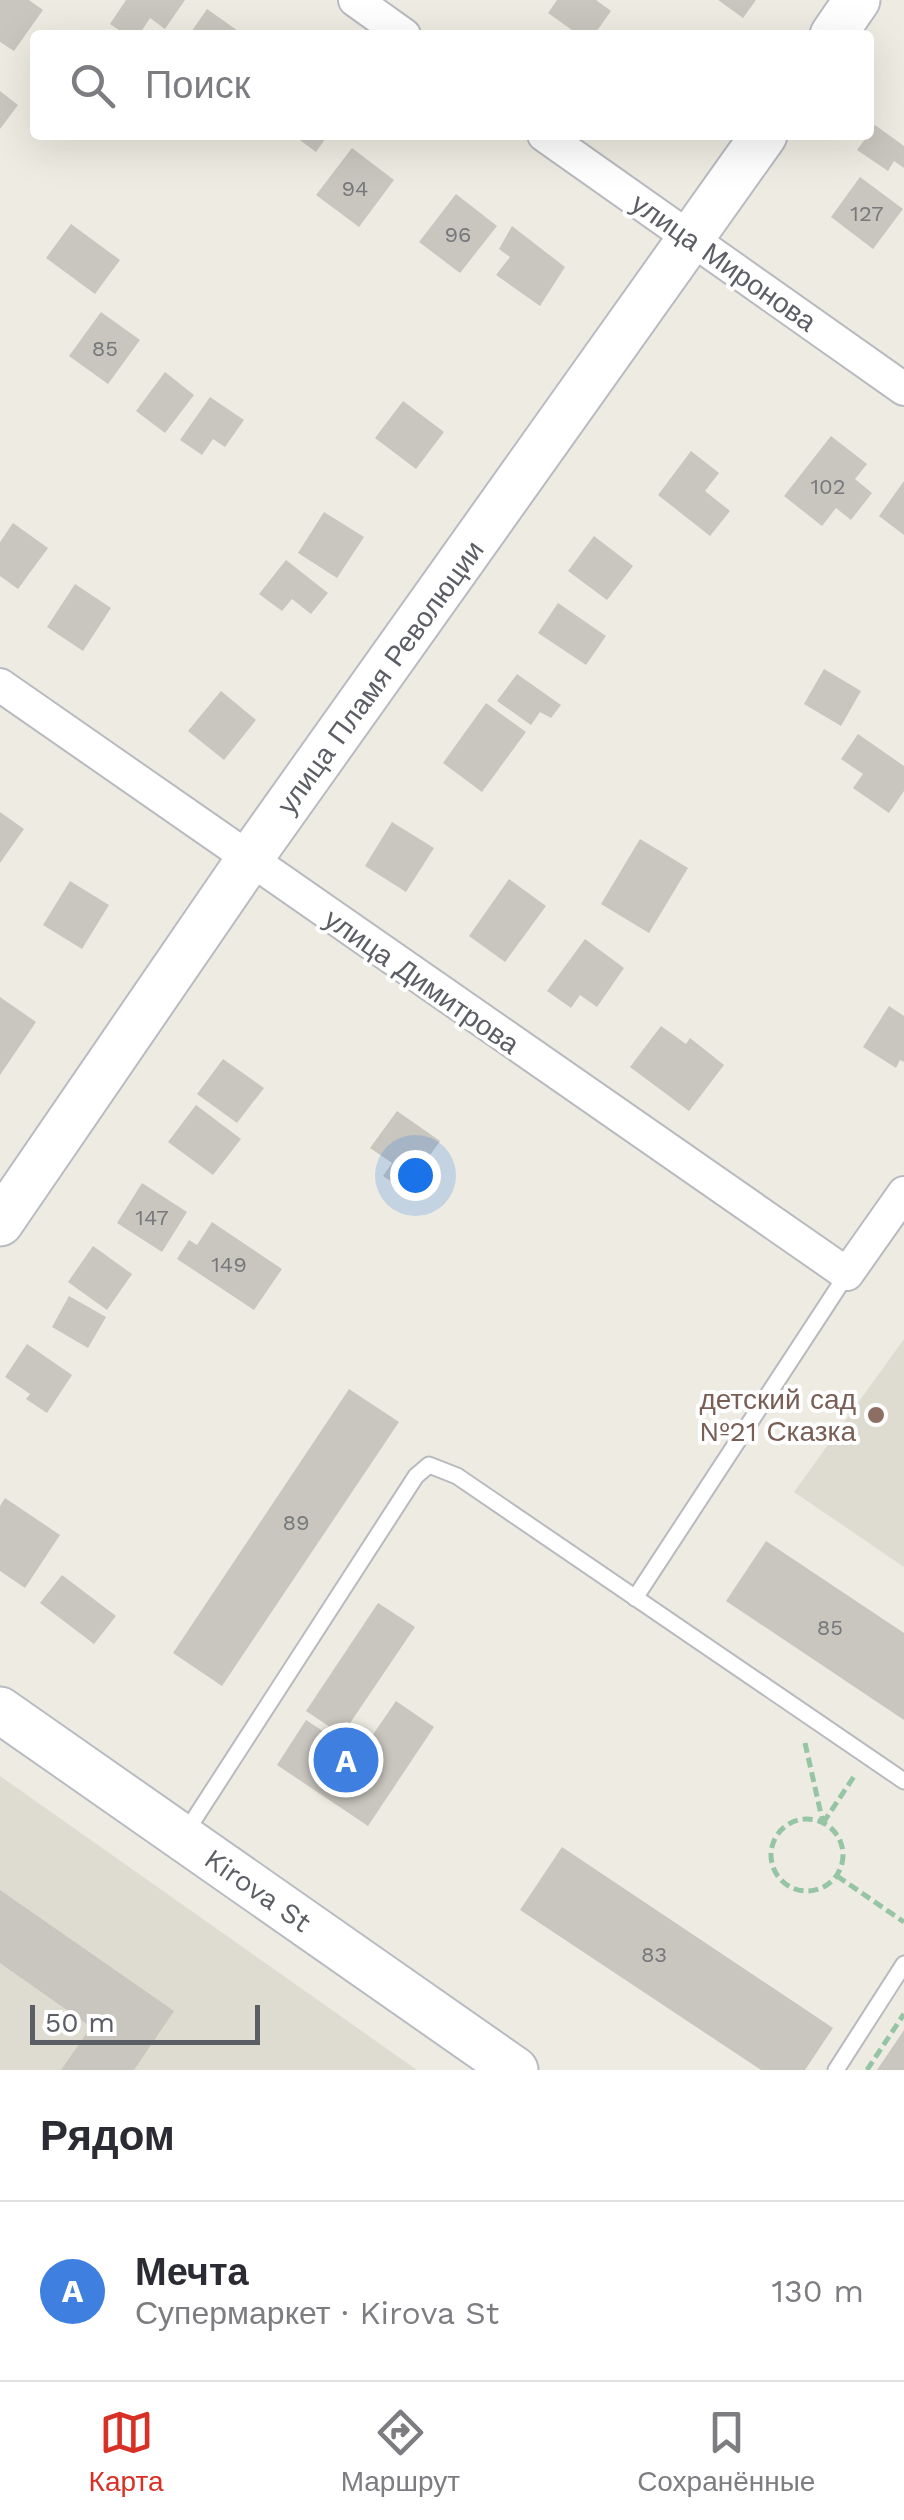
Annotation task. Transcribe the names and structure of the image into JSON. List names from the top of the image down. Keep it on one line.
{"streets":{"street":["улица Миронова","улица Пламя Революции","улица Димитрова","Kirova St"]},"crossings":[["улица Миронова","улица Пламя Революции"],["улица Пламя Революции","улица Димитрова"]],"places":["детский сад №21 Сказка"],"house_numbers":["94","127","96","85","102","147","149","89","85","83"],"scale_bar":"50 m","page":{"search":"Поиск","pins":"A","scale":"50 m","heading":"Рядом","list":[{"mark":"A","name":"Мечта","note":"Супермаркет · Kirova St","value":"130 m"}],"nav":["Карта","Маршрут","Сохранённые"]}}
